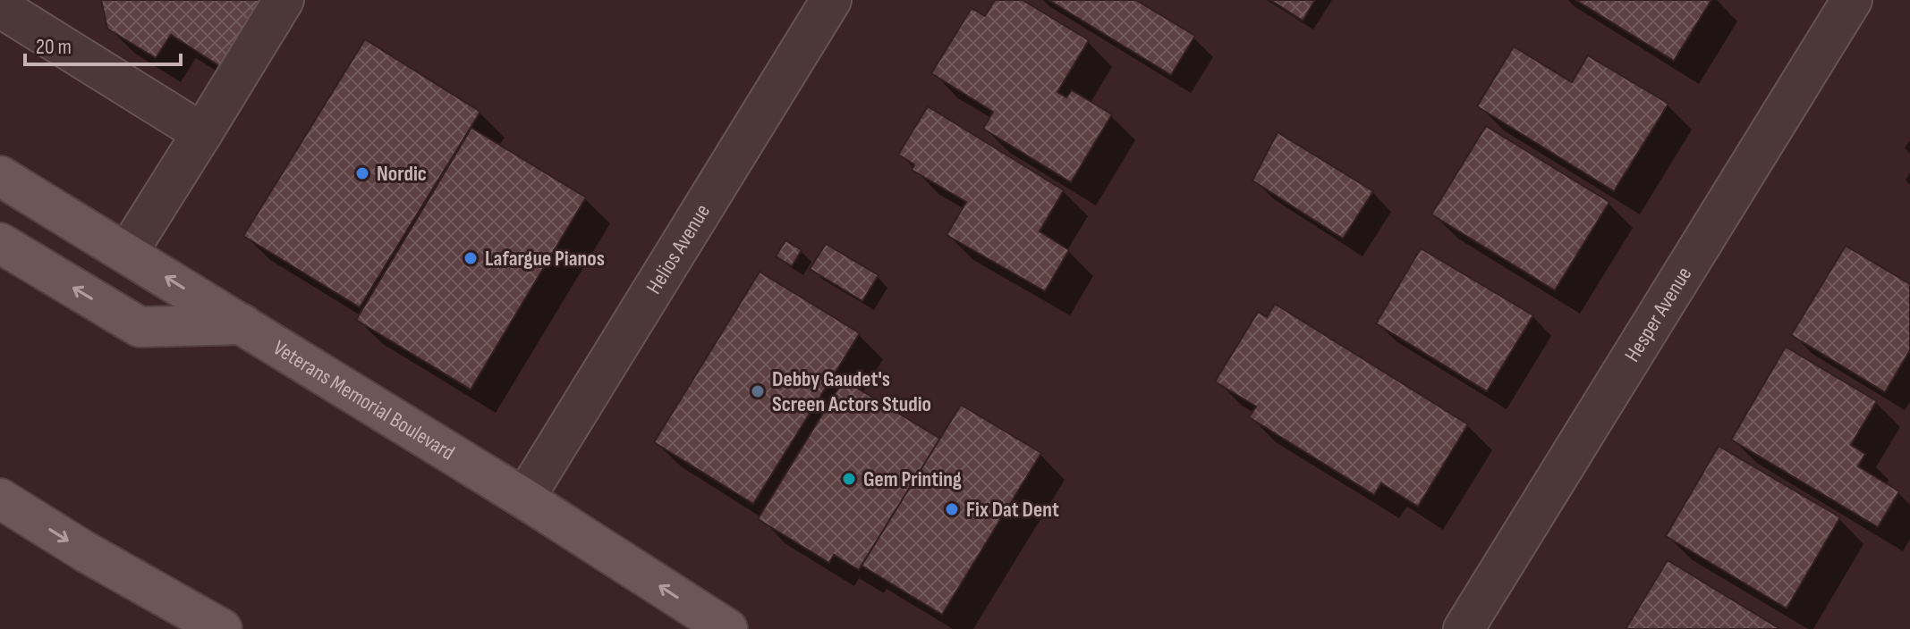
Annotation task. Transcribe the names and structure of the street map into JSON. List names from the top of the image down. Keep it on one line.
{"streets":{"main road":["Veterans Memorial Boulevard"],"street":["Helios Avenue","Hesper Avenue"]},"crossings":[["Helios Avenue","Veterans Memorial Boulevard"]],"places":["Nordic","Lafargue Pianos","Debby Gaudet's Screen Actors Studio","Gem Printing","Fix Dat Dent"],"scale_bar":"20 m"}
